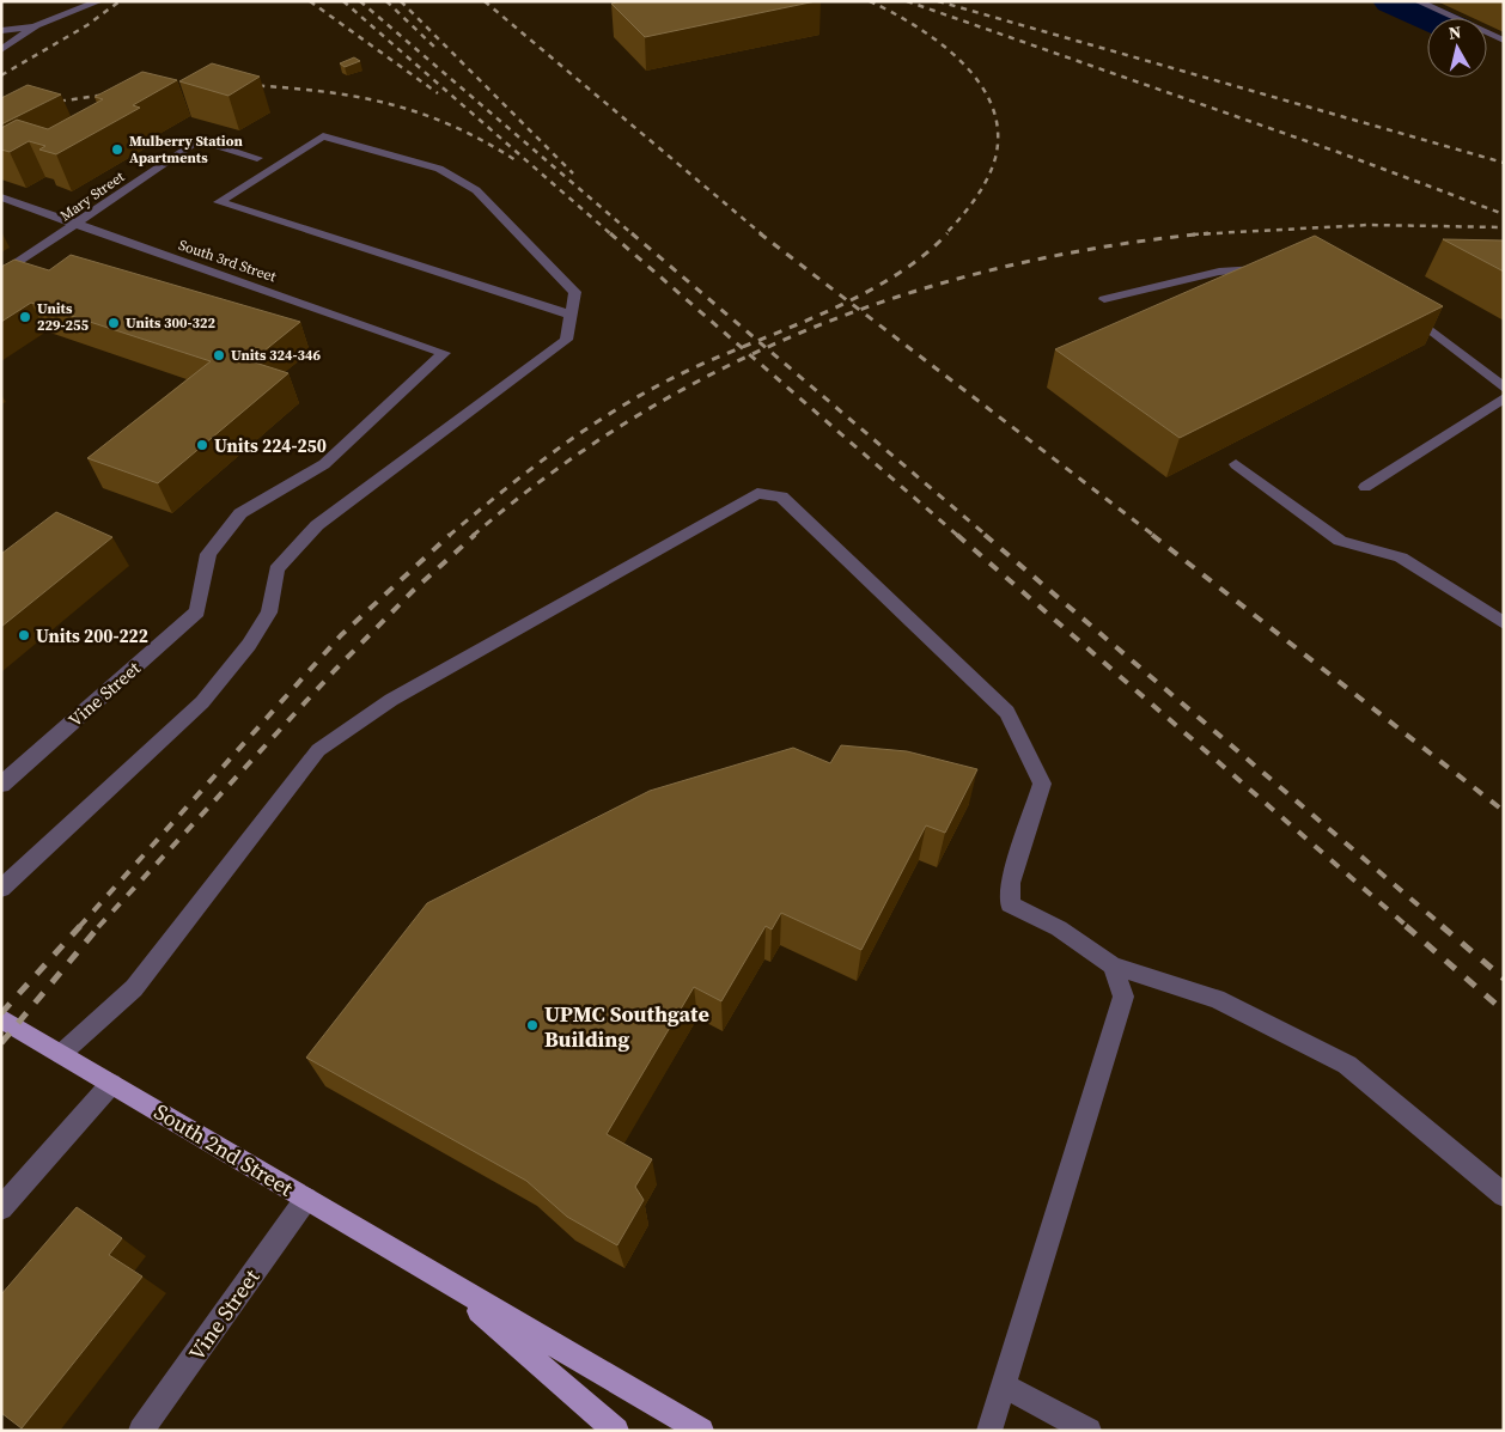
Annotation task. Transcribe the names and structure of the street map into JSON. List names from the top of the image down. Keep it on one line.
{"streets":{"main road":["South 2nd Street"],"street":["Mary Street","South 3rd Street","Vine Street"]},"crossings":[["Mary Street","South 3rd Street"],["South 3rd Street","Vine Street"],["Vine Street","South 2nd Street"]],"places":["Mulberry Station Apartments","Units 229-255","Units 300-322","Units 324-346","Units 224-250","Units 200-222","UPMC Southgate Building"],"north":"top"}
